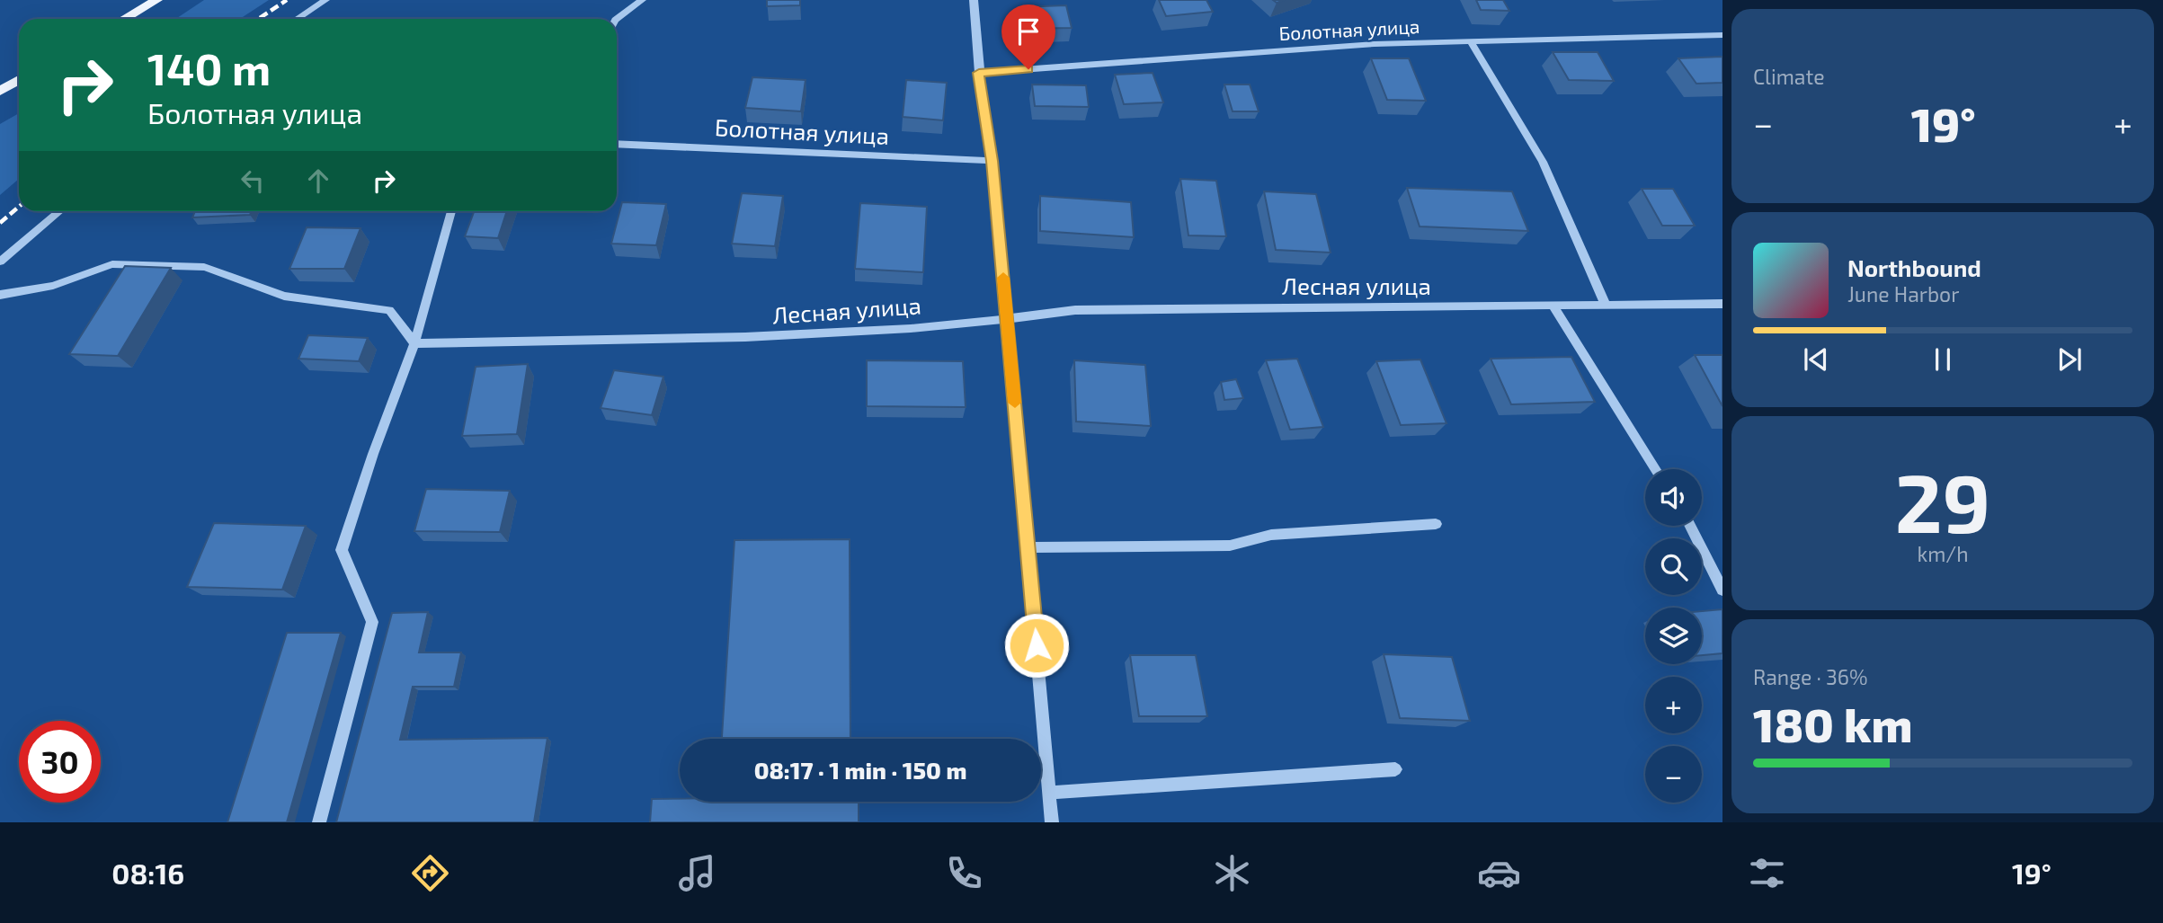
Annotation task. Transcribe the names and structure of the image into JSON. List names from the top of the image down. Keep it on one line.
{"streets":{"street":["Болотная улица","Лесная улица"]},"page":{"tile":["Climate",["29","km/h"],["Range · 36%","180 km"]],"turn":["140 m","Болотная улица"],"heat":["−","19°","+"],"song":["Northbound","June Harbor"],"map_buttons":["+","−"],"limit":"30","trip":"08:17 · 1 min · 150 m","tabs":["08:16","19°"]}}
